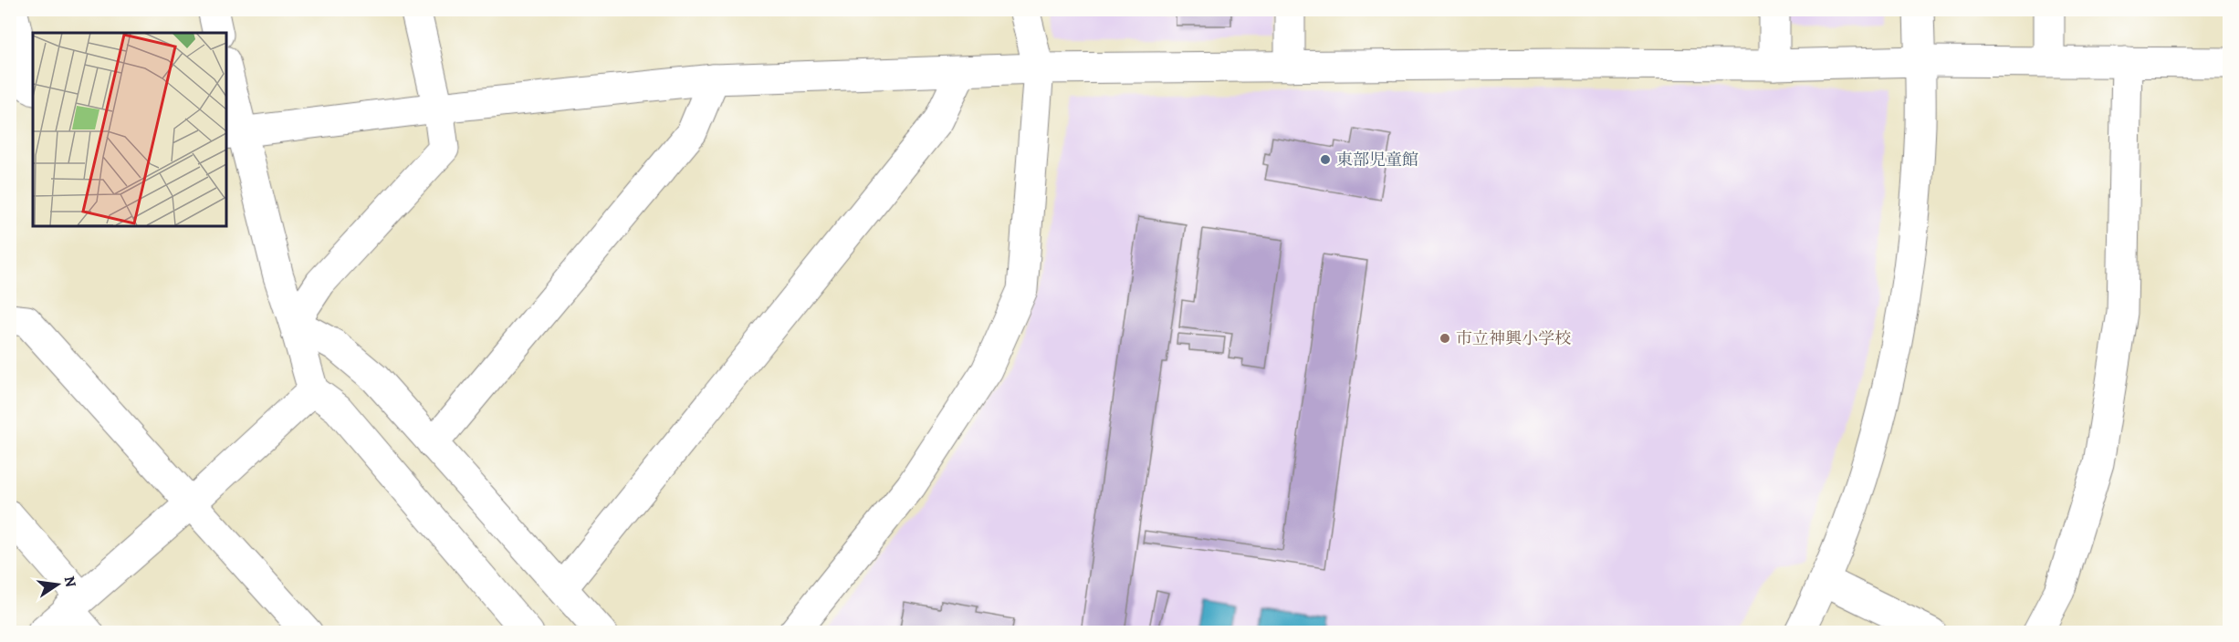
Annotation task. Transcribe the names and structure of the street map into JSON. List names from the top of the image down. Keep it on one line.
{"places":["東部児童館","市立神興小学校"],"north":"right"}
